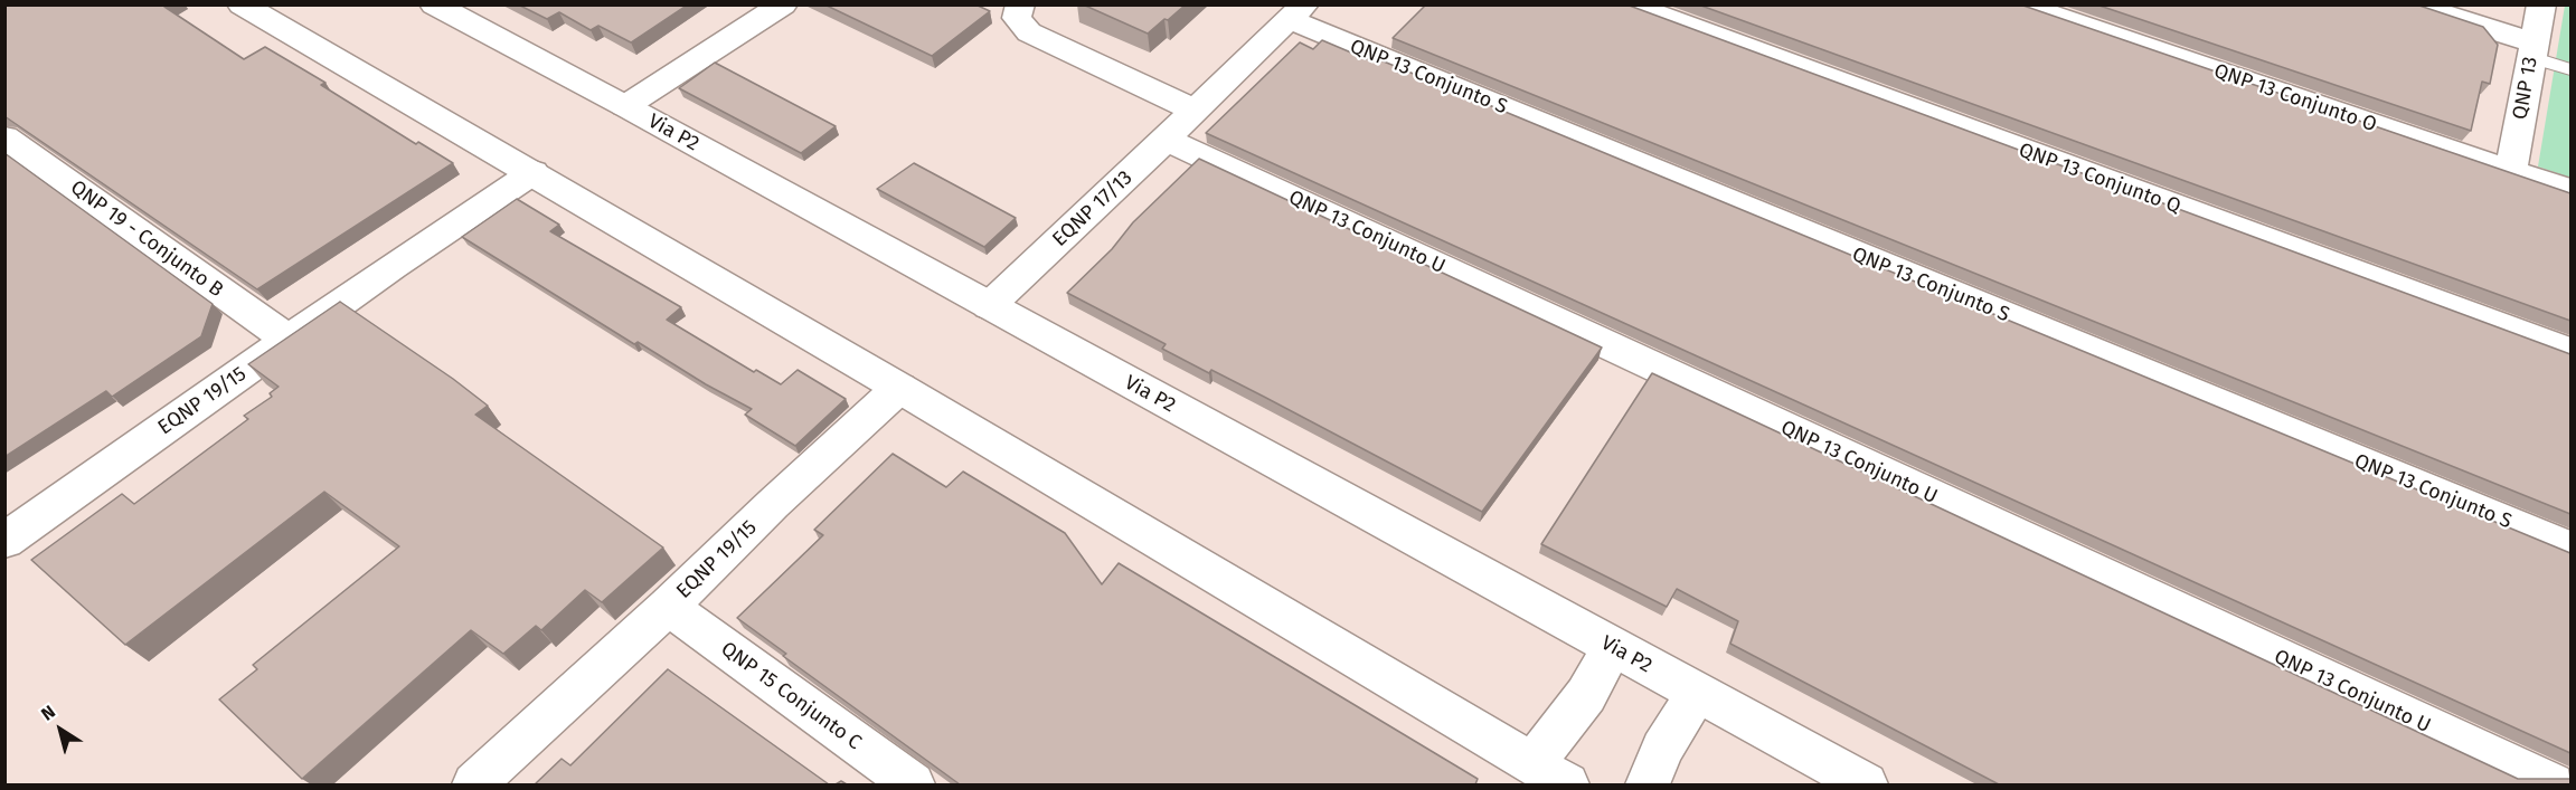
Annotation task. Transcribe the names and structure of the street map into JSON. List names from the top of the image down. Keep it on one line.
{"streets":{"street":["QNP 13 Conjunto S","QNP 13","QNP 13 Conjunto O","Via P2","QNP 13 Conjunto Q","EQNP 17/13","QNP 13 Conjunto U","QNP 19 - Conjunto B","EQNP 19/15","QNP 15 Conjunto C"]},"crossings":[["QNP 13 Conjunto S","EQNP 17/13"],["QNP 13","QNP 13 Conjunto O"],["Via P2","EQNP 17/13"],["EQNP 17/13","QNP 13 Conjunto U"],["QNP 19 - Conjunto B","EQNP 19/15"],["EQNP 19/15","QNP 15 Conjunto C"]],"north":"top left"}
